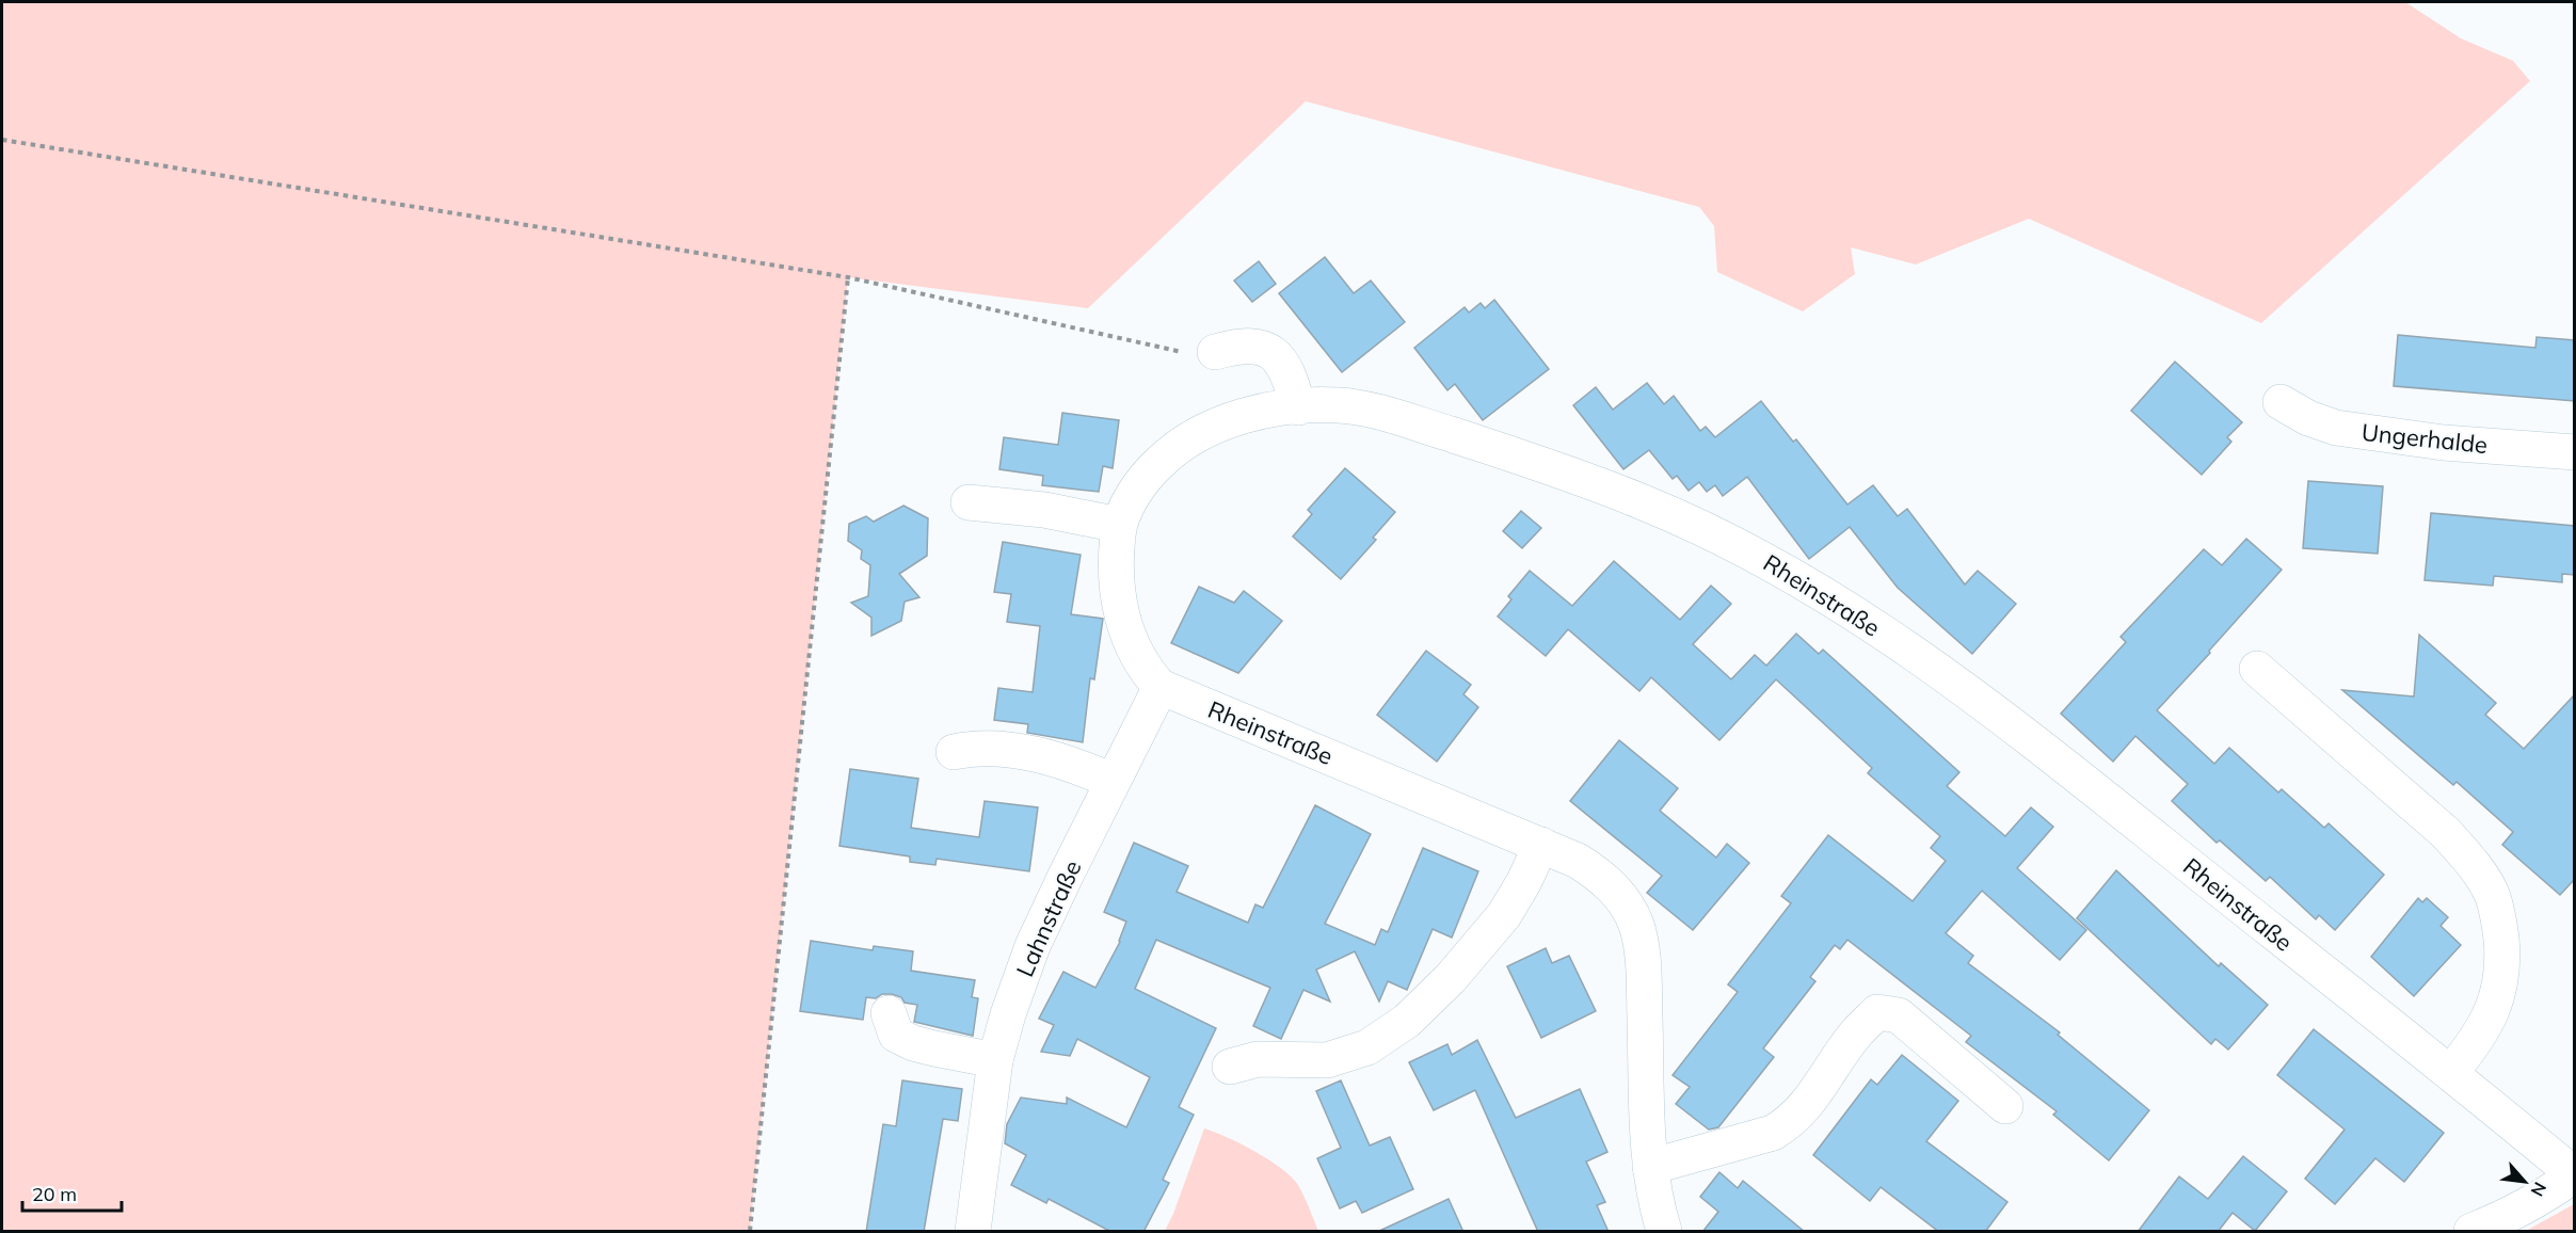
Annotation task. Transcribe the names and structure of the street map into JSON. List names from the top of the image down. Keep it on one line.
{"streets":{"street":["Ungerhalde","Rheinstraße","Lahnstraße"]},"crossings":[["Rheinstraße","Lahnstraße"]],"scale_bar":"20 m","north":"bottom right"}
